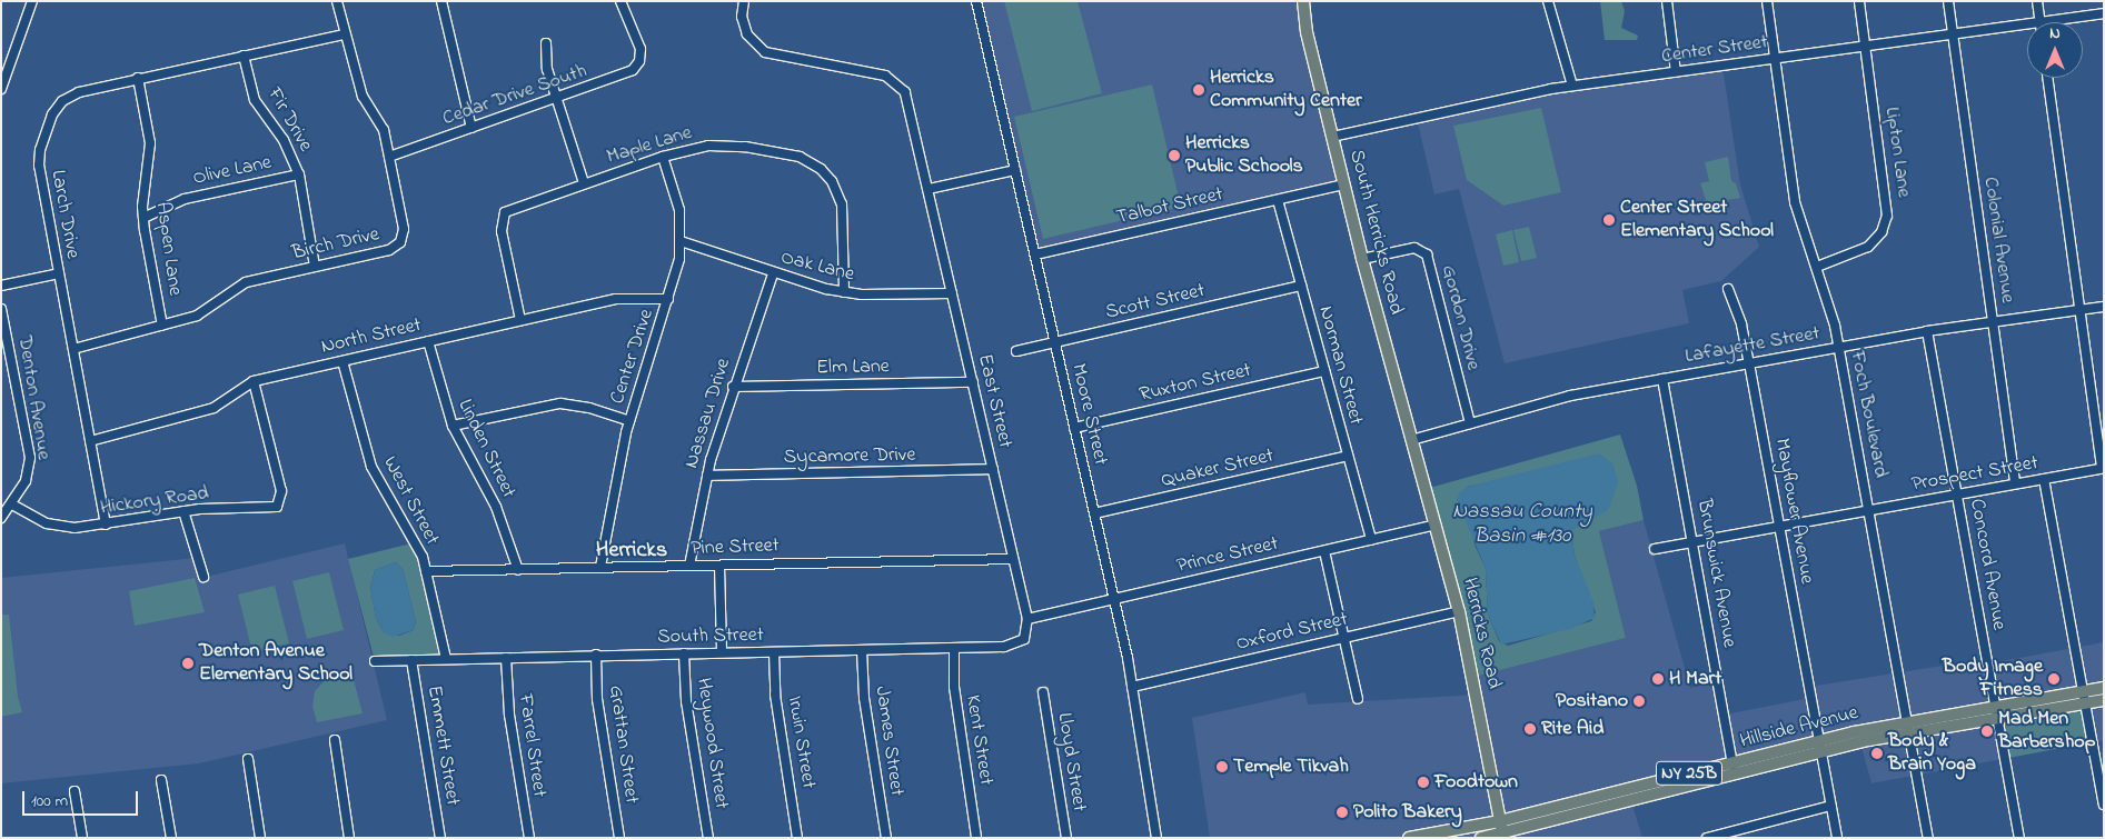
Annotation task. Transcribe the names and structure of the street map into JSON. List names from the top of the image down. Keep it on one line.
{"streets":{"main road":["South Herricks Road","Herricks Road","Hillside Avenue","NY 25B"],"street":["Center Street","Cedar Drive South","Fir Drive","Maple Lane","Lipton Lane","Olive Lane","Talbot Street","Larch Drive","Colonial Avenue","Birch Drive","Aspen Lane","Oak Lane","Scott Street","Gordon Drive","North Street","Lafayette Street","Center Drive","Norman Street","Elm Lane","Ruxton Street","Denton Avenue","East Street","Nassau Drive","Moore Street","Foch Boulevard","Linden Street","Sycamore Drive","Quaker Street","Prospect Street","Hickory Road","West Street","Mayflower Avenue","Pine Street","Prince Street","Concord Avenue","Brunswick Avenue","Oxford Street","South Street","Kent Street","James Street","Irwin Street","Heywood Street","Grattan Street","Emmett Street","Farrel Street","Lloyd Street"]},"crossings":[["Center Street","Lipton Lane"],["Center Street","South Herricks Road"],["Center Street","Colonial Avenue"],["Center Street","Foch Boulevard"],["Cedar Drive South","Birch Drive"],["Fir Drive","Olive Lane"],["Fir Drive","Larch Drive"],["Fir Drive","Birch Drive"],["Maple Lane","Oak Lane"],["Maple Lane","North Street"],["Maple Lane","Center Drive"],["Lipton Lane","Foch Boulevard"],["Olive Lane","Aspen Lane"],["Talbot Street","South Herricks Road"],["Talbot Street","Norman Street"],["Talbot Street","Moore Street"],["Larch Drive","Birch Drive"],["Larch Drive","Aspen Lane"],["Larch Drive","North Street"],["Larch Drive","Hickory Road"],["South Herricks Road","Gordon Drive"],["South Herricks Road","Lafayette Street"],["South Herricks Road","Herricks Road"],["Colonial Avenue","Lafayette Street"],["Colonial Avenue","Prospect Street"],["Birch Drive","Aspen Lane"],["Oak Lane","Center Drive"],["Oak Lane","East Street"],["Oak Lane","Nassau Drive"],["Scott Street","Norman Street"],["Scott Street","Moore Street"],["Gordon Drive","Lafayette Street"],["North Street","Center Drive"],["North Street","Linden Street"],["North Street","Hickory Road"],["North Street","West Street"],["Lafayette Street","Foch Boulevard"],["Lafayette Street","Mayflower Avenue"],["Lafayette Street","Concord Avenue"],["Lafayette Street","Brunswick Avenue"],["Lafayette Street","Herricks Road"],["Center Drive","Pine Street"],["Norman Street","Ruxton Street"],["Norman Street","Quaker Street"],["Norman Street","Prince Street"],["Elm Lane","East Street"],["Elm Lane","Nassau Drive"],["Ruxton Street","Moore Street"],["Denton Avenue","Hickory Road"],["East Street","Sycamore Drive"],["East Street","Pine Street"],["East Street","Prince Street"],["East Street","South Street"],["Nassau Drive","Sycamore Drive"],["Nassau Drive","Pine Street"],["Moore Street","Quaker Street"],["Moore Street","Prince Street"],["Moore Street","Oxford Street"],["Foch Boulevard","Prospect Street"],["Foch Boulevard","Hillside Avenue"],["Linden Street","Pine Street"],["Prospect Street","Mayflower Avenue"],["Prospect Street","Concord Avenue"],["Prospect Street","Brunswick Avenue"],["West Street","Pine Street"],["West Street","South Street"],["Mayflower Avenue","Hillside Avenue"],["Prince Street","Herricks Road"],["Prince Street","South Street"],["Concord Avenue","Hillside Avenue"],["Brunswick Avenue","Hillside Avenue"],["Oxford Street","Herricks Road"],["Herricks Road","Hillside Avenue"],["South Street","Kent Street"],["South Street","James Street"],["South Street","Irwin Street"],["South Street","Heywood Street"],["South Street","Grattan Street"],["South Street","Emmett Street"],["South Street","Farrel Street"]],"districts":["Herricks"],"water":["Nassau County Basin #130"],"places":["Herricks Community Center","Herricks Public Schools","Center Street Elementary School","Denton Avenue Elementary School","H Mart","Body Image Fitness","Positano","Rite Aid","Mad Men Barbershop","Body & Brain Yoga","Temple Tikvah","Foodtown","Polito Bakery"],"scale_bar":"100 m","north":"top"}
